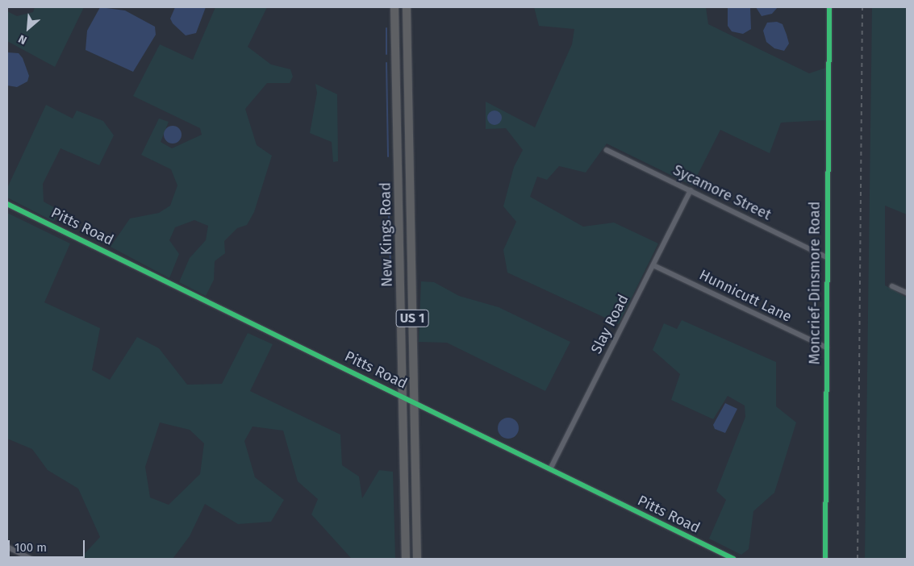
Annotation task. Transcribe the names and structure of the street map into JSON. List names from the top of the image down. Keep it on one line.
{"streets":{"highway":["New Kings Road","US 1"],"street":["Sycamore Street","Pitts Road","Moncrief-Dinsmore Road","Hunnicutt Lane","Slay Road"]},"crossings":[["Sycamore Street","Moncrief-Dinsmore Road"],["Sycamore Street","Slay Road"],["Pitts Road","New Kings Road"],["Pitts Road","Slay Road"],["Moncrief-Dinsmore Road","Hunnicutt Lane"],["Hunnicutt Lane","Slay Road"]],"scale_bar":"100 m","north":"bottom left"}
